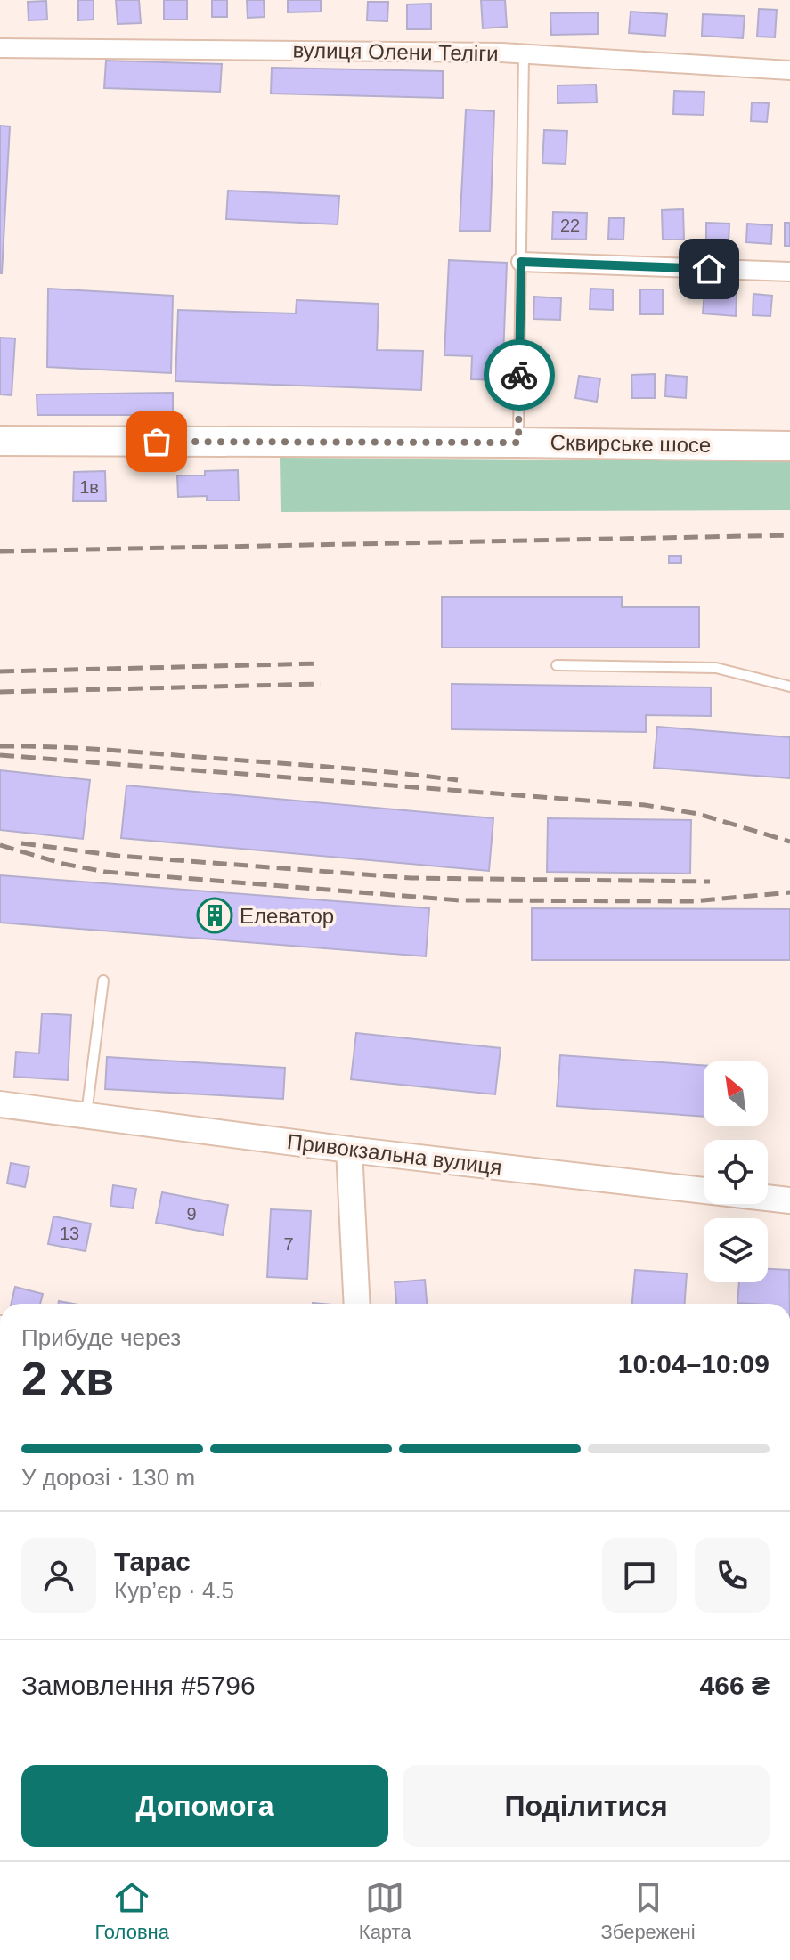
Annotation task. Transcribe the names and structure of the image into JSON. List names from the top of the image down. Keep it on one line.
{"streets":{"main road":["Сквирське шосе"],"street":["вулиця Олени Теліги","Привокзальна вулиця"]},"places":{"building":["Елеватор"]},"house_numbers":["22","1в","9","13","7"],"north":"top left","page":{"heading":["2 хв","Прибуде через","10:04–10:09"],"panel":["Тарас","Кур’єр · 4.5","Замовлення #5796","466 ₴"],"bar":"У дорозі · 130 m","buttons":["Допомога","Поділитися"],"tabs":["Головна","Карта","Збережені"]}}
